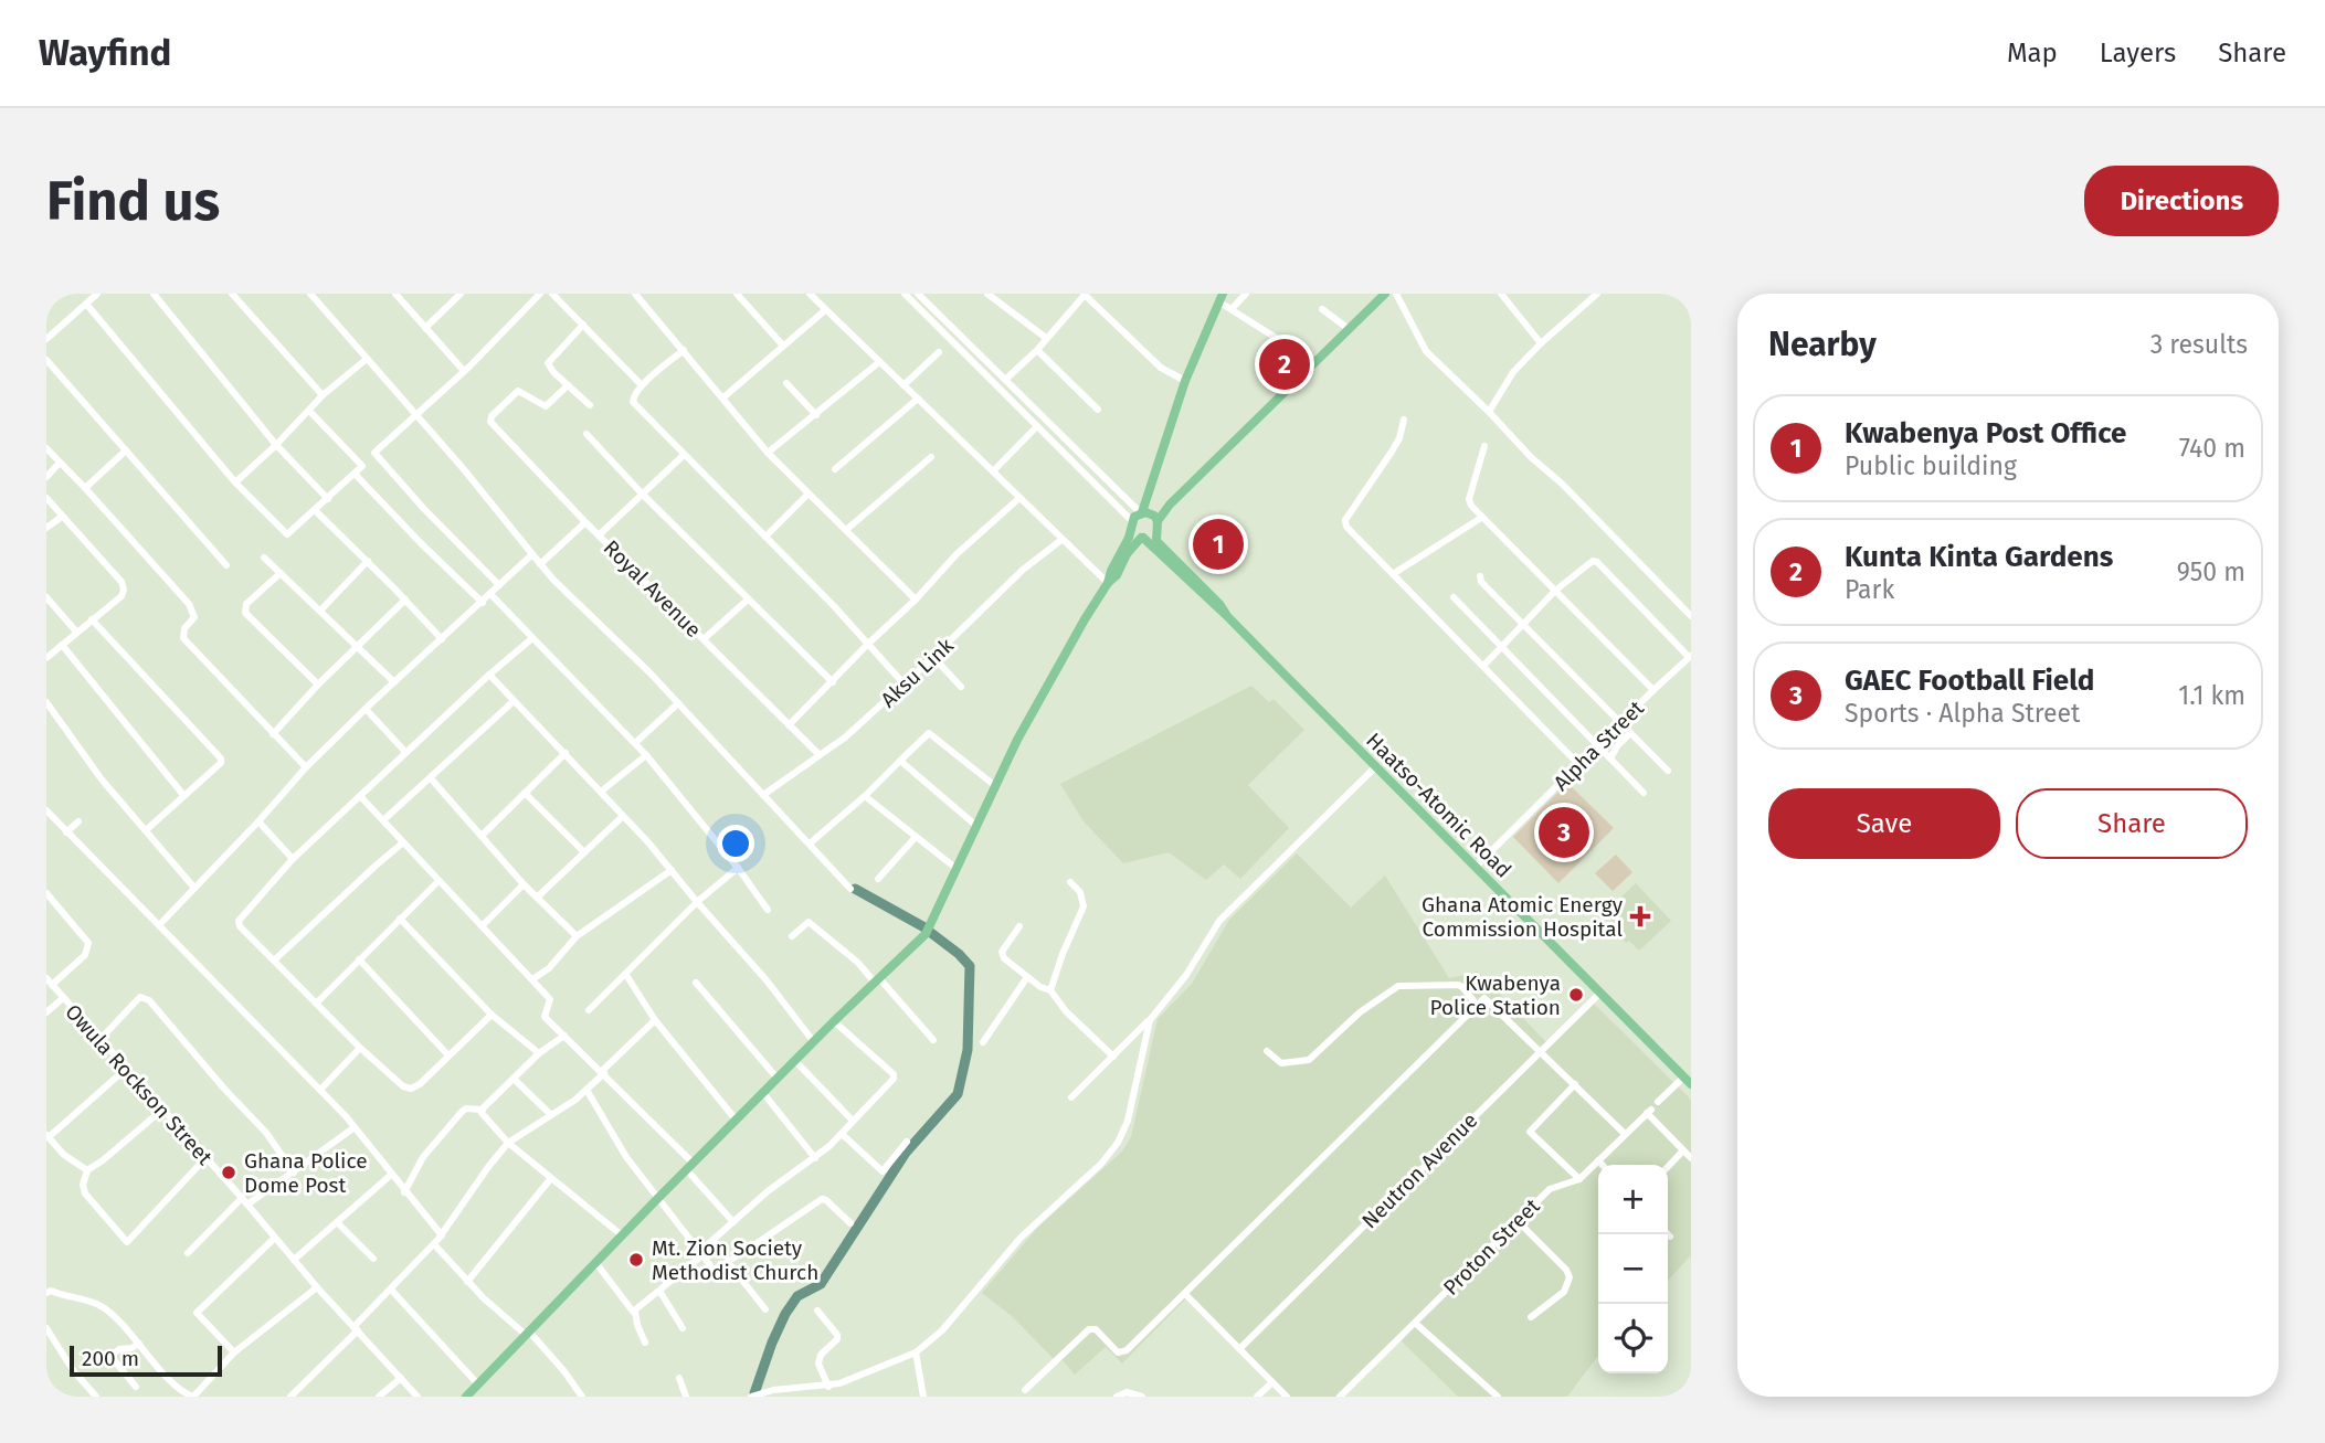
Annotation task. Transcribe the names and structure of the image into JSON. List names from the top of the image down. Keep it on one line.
{"streets":{"main road":["Haatso-Atomic Road"],"street":["Royal Avenue","Aksu Link","Alpha Street","Owula Rockson Street","Neutron Avenue","Proton Street"]},"crossings":[["Royal Avenue","Aksu Link"],["Alpha Street","Haatso-Atomic Road"],["Haatso-Atomic Road","Neutron Avenue"]],"places":{"health":["Ghana Atomic Energy Commission Hospital"],"other":["Kwabenya Police Station","Ghana Police Dome Post","Mt. Zion Society Methodist Church"]},"scale_bar":"200 m","page":{"header":"Wayfind","nav":["Map","Layers","Share"],"buttons":["Directions",["Save","Share"]],"title":"Find us","heading":["Nearby","3 results"],"pins":["2","1","3"],"list":[{"mark":"1","name":"Kwabenya Post Office","note":"Public building","value":"740 m"},{"mark":"2","name":"Kunta Kinta Gardens","note":"Park","value":"950 m"},{"mark":"3","name":"GAEC Football Field","note":"Sports · Alpha Street","value":"1.1 km"}],"map_buttons":["+","−"],"scale":"200 m"}}
